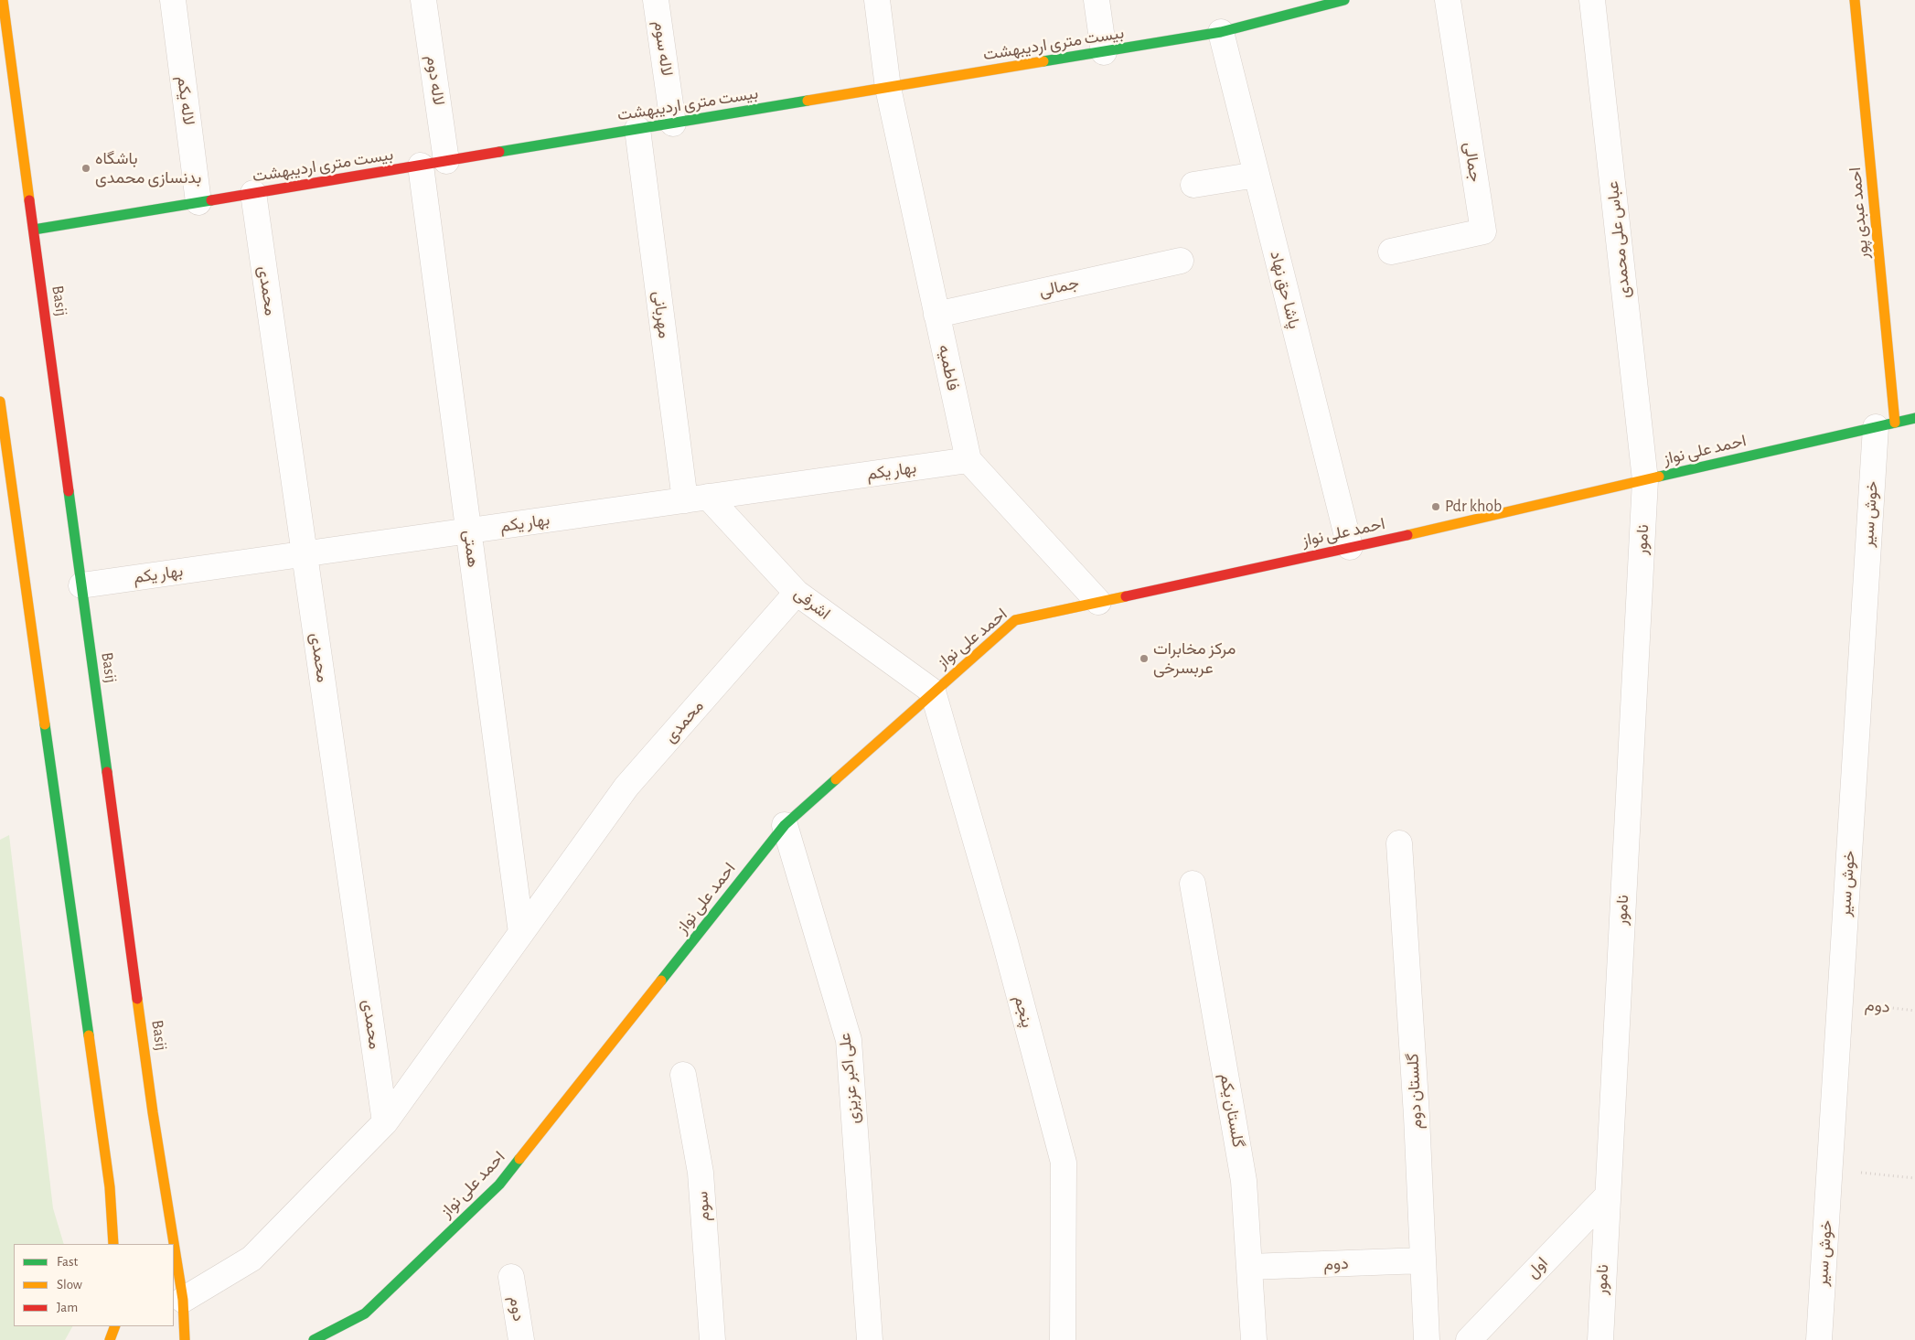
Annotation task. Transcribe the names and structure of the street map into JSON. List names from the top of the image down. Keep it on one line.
{"streets":{"main road":["بیست متری اردیبهشت","احمد عبدی پور","Basij","احمد علی نواز"],"street":["لاله سوم","لاله دوم","لاله یکم","جمالی","عباس علی محمدی","پاشا حق نهاد","محمدی","مهربانی","فاطمیه","بهار یکم","خوش سیر","نامور","همتی","اشرفی","دوم","پنجم","علی اکبر عزیزی","گلستان دوم","گلستان یکم","سوم","اول"]},"crossings":[["بیست متری اردیبهشت","لاله سوم"],["بیست متری اردیبهشت","لاله دوم"],["بیست متری اردیبهشت","لاله یکم"],["بیست متری اردیبهشت","پاشا حق نهاد"],["بیست متری اردیبهشت","محمدی"],["بیست متری اردیبهشت","Basij"],["بیست متری اردیبهشت","مهربانی"],["بیست متری اردیبهشت","فاطمیه"],["بیست متری اردیبهشت","همتی"],["جمالی","فاطمیه"],["احمد عبدی پور","احمد علی نواز"],["احمد عبدی پور","خوش سیر"],["عباس علی محمدی","احمد علی نواز"],["عباس علی محمدی","نامور"],["پاشا حق نهاد","احمد علی نواز"],["محمدی","Basij"],["محمدی","بهار یکم"],["محمدی","همتی"],["محمدی","اشرفی"],["Basij","بهار یکم"],["مهربانی","بهار یکم"],["مهربانی","اشرفی"],["فاطمیه","بهار یکم"],["احمد علی نواز","خوش سیر"],["احمد علی نواز","نامور"],["احمد علی نواز","اشرفی"],["احمد علی نواز","پنجم"],["احمد علی نواز","علی اکبر عزیزی"],["بهار یکم","همتی"],["بهار یکم","اشرفی"],["خوش سیر","دوم"],["نامور","اول"],["اشرفی","پنجم"],["دوم","گلستان دوم"],["دوم","گلستان یکم"]],"places":["باشگاه بدنسازی محمدی","Pdr khob","مرکز مخابرات عربسرخی"],"legend":["Fast","Slow","Jam"]}
